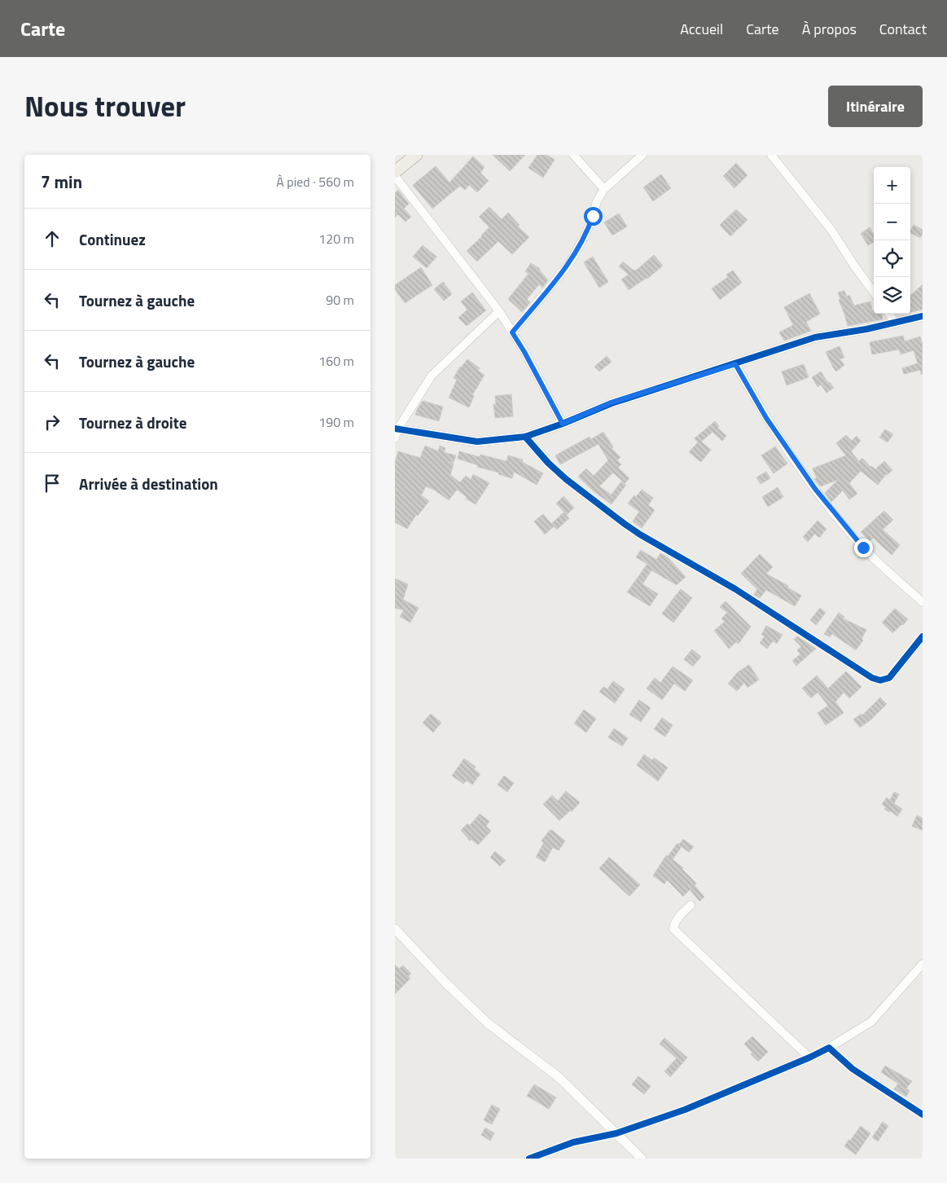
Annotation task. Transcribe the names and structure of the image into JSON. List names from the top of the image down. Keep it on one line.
{"page":{"header":"Carte","nav":["Accueil","Carte","À propos","Contact"],"title":"Nous trouver","buttons":"Itinéraire","heading":["7 min","À pied · 560 m"],"map_buttons":["+","−"],"list":[["Continuez","120 m"],["Tournez à gauche","90 m"],["Tournez à gauche","160 m"],["Tournez à droite","190 m"],"Arrivée à destination"]}}
